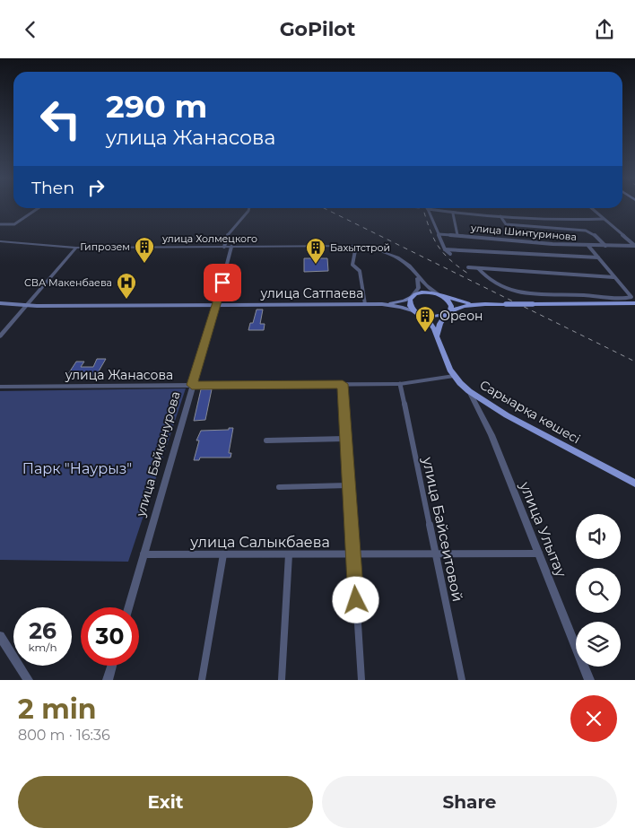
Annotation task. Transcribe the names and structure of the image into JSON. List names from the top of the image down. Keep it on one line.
{"streets":{"main road":["улица Сатпаева","Сарыарқа көшесі"],"street":["улица Шинтуринова","улица Холмецкого","улица Жанасова","улица Байконурова","улица Байсеитовой","улица Улытау","улица Салыкбаева"]},"crossings":[["улица Холмецкого","улица Байконурова"],["улица Сатпаева","улица Байконурова"],["улица Жанасова","Сарыарқа көшесі"],["улица Жанасова","улица Байконурова"],["улица Жанасова","улица Байсеитовой"],["Сарыарқа көшесі","улица Улытау"],["улица Байконурова","улица Салыкбаева"],["улица Байсеитовой","улица Салыкбаева"],["улица Улытау","улица Салыкбаева"]],"parks":["Парк \"Наурыз\""],"places":{"building":["Гипрозем","Бахытстрой","Ореон"],"hospital":["СВА Макенбаева"]},"page":{"header":"GoPilot","turn":["290 m","улица Жанасова"],"then":"Then","speed":"26 km/h","limit":"30","heading":["2 min","800 m · 16:36"],"buttons":["Exit","Share"]}}
